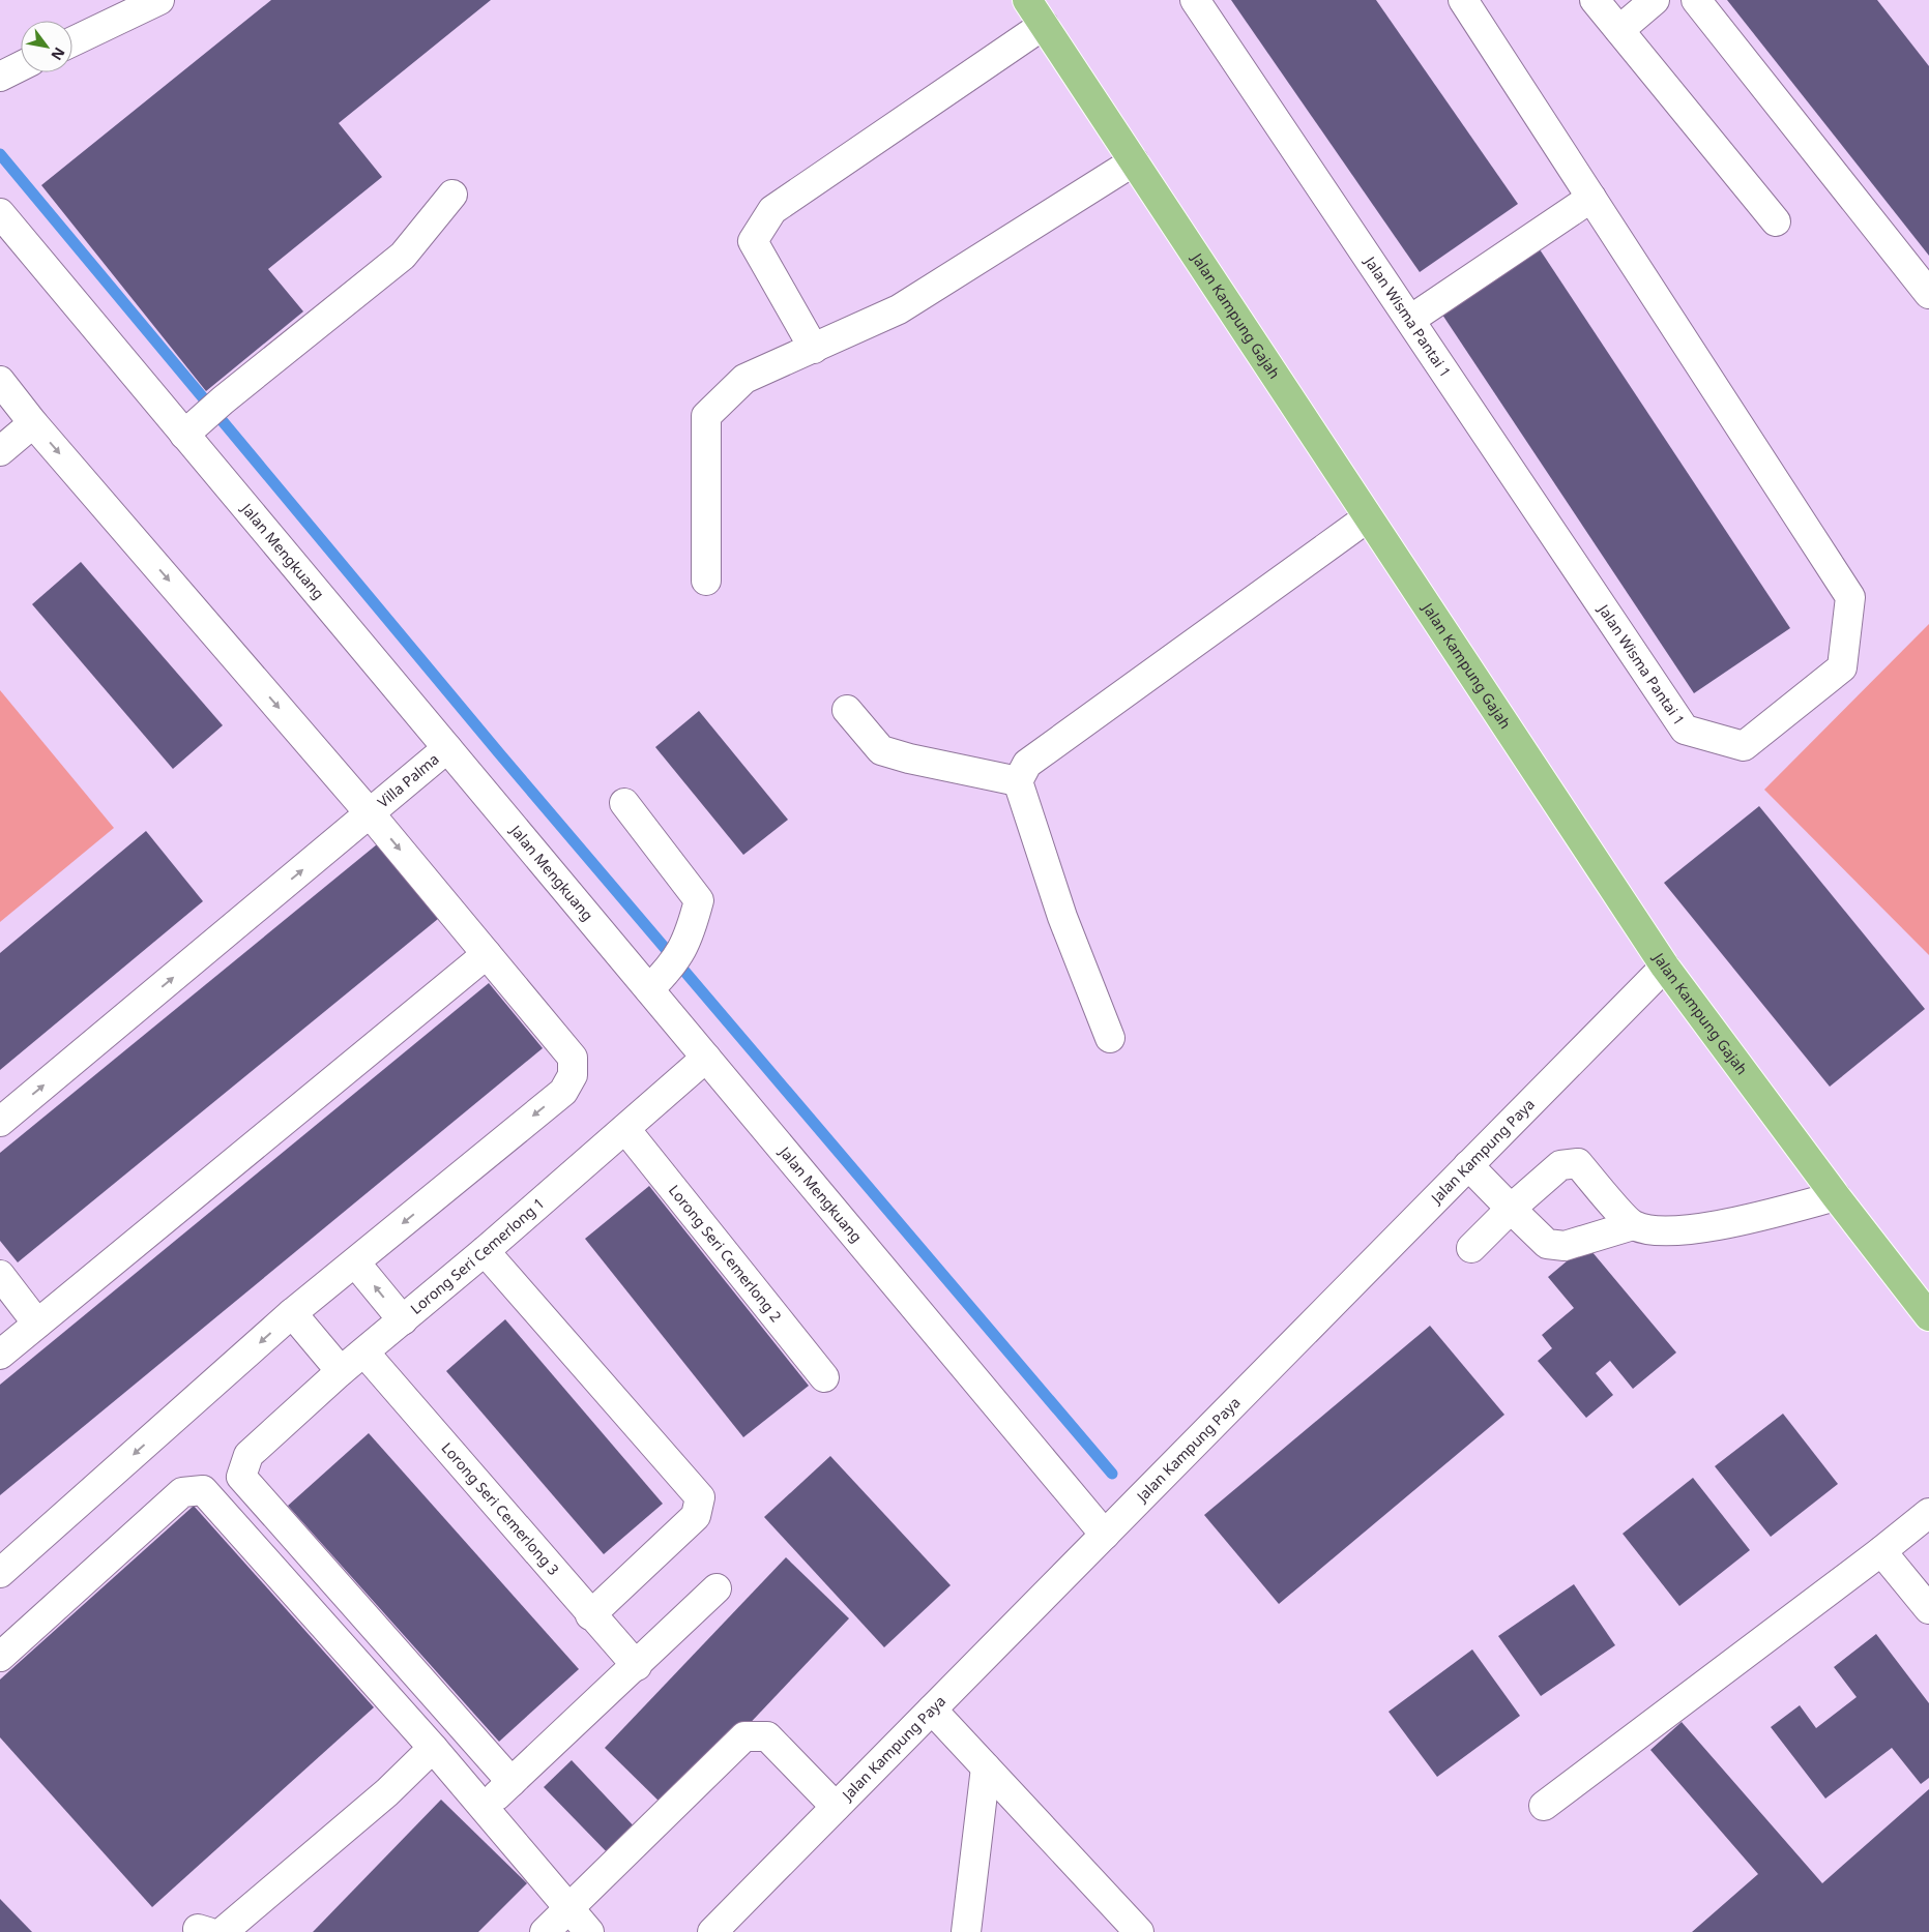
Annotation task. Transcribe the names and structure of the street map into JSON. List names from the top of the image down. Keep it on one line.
{"streets":{"main road":["Jalan Kampung Gajah"],"street":["Jalan Wisma Pantai 1","Jalan Mengkuang","Villa Palma","Jalan Kampung Paya","Lorong Seri Cemerlong 2","Lorong Seri Cemerlong 1","Lorong Seri Cemerlong 3"]},"crossings":[["Jalan Kampung Gajah","Jalan Kampung Paya"],["Jalan Mengkuang","Villa Palma"],["Jalan Mengkuang","Jalan Kampung Paya"],["Jalan Mengkuang","Lorong Seri Cemerlong 1"],["Lorong Seri Cemerlong 2","Lorong Seri Cemerlong 1"],["Lorong Seri Cemerlong 1","Lorong Seri Cemerlong 3"]],"north":"bottom right"}
